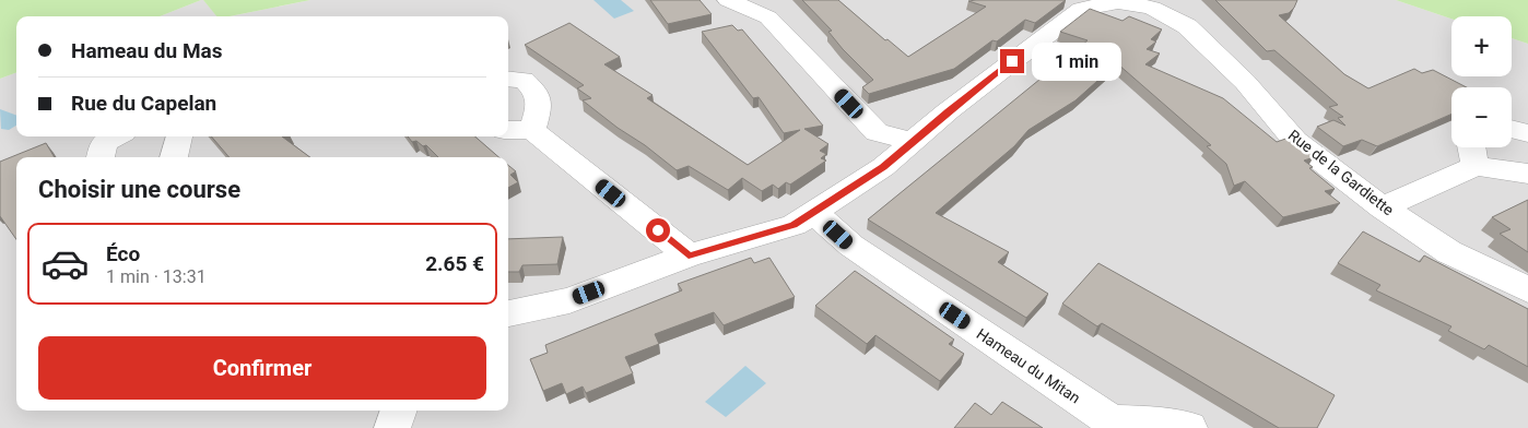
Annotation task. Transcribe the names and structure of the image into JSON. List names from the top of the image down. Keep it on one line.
{"streets":{"street":["Rue de la Gardiette","Hameau du Mitan"]},"crossings":[["Rue de la Gardiette","Hameau du Mitan"]],"page":{"map_buttons":["+","−"],"banner":["Hameau du Mas","Rue du Capelan"],"bubble":"1 min","heading":"Choisir une course","list":[{"name":"Éco","note":"1 min · 13:31","value":"2.65 €"}],"buttons":"Confirmer"}}
